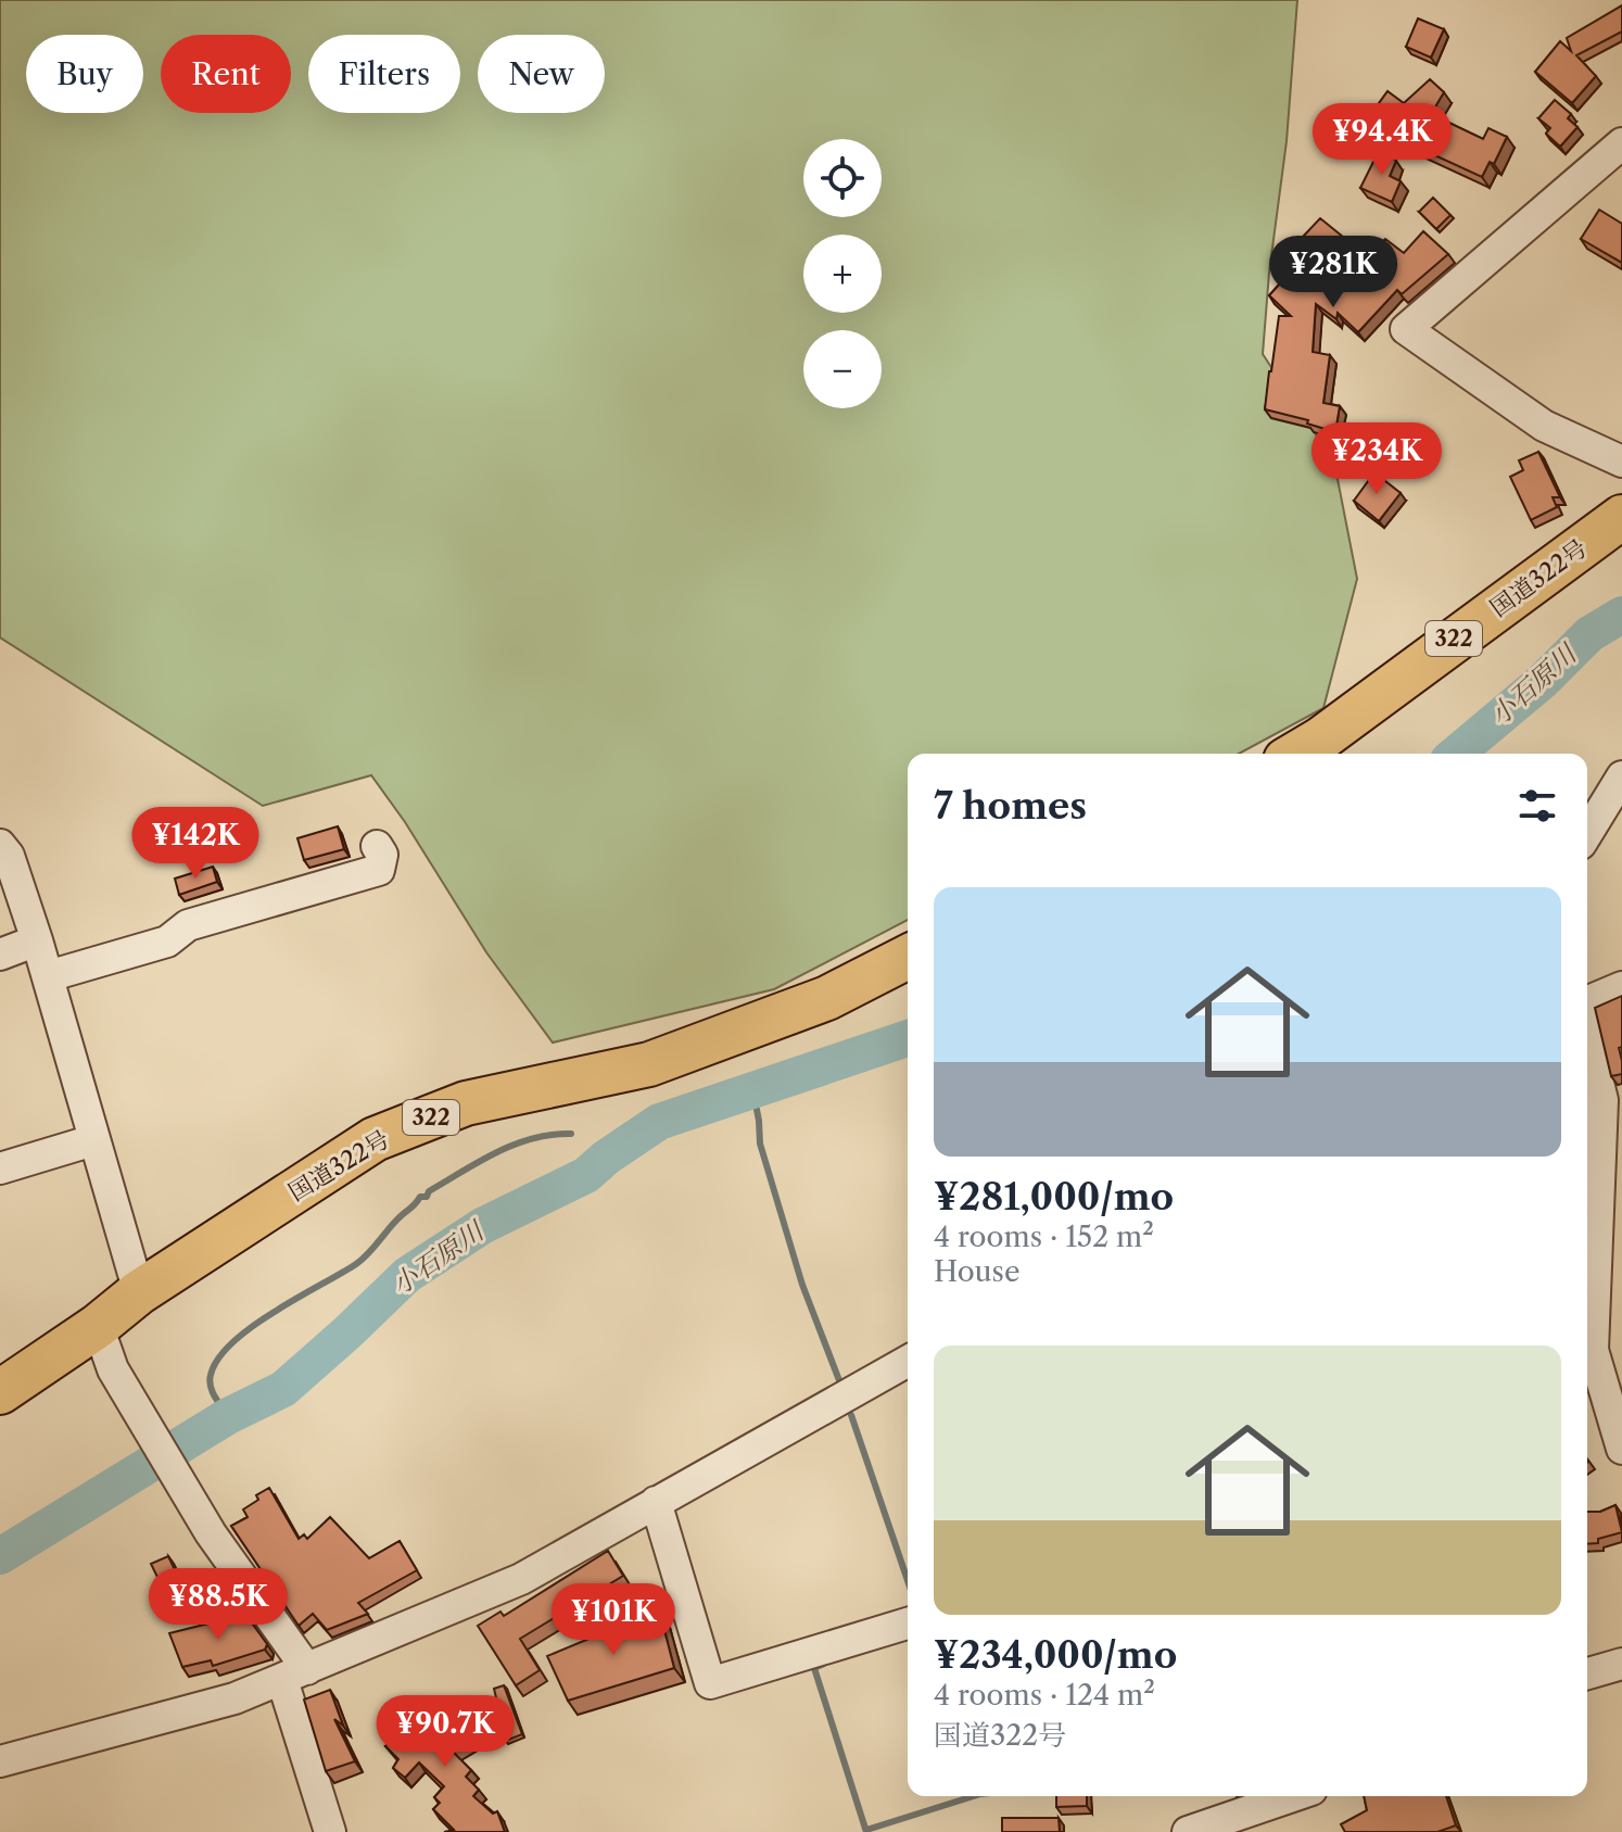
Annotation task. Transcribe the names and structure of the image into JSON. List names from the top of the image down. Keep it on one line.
{"streets":{"highway":["国道322号","322"]},"water":["小石原川"],"page":{"chip":["Buy","Rent","Filters","New"],"price":["¥94.4K","¥281K","¥234K","¥142K","¥88.5K","¥101K","¥90.7K"],"map_buttons":["+","−"],"heading":"7 homes","list":[{"name":"¥281,000/mo","note":"4 rooms · 152 m² · House"},{"name":"¥234,000/mo","note":"4 rooms · 124 m² · 国道322号"}]}}
